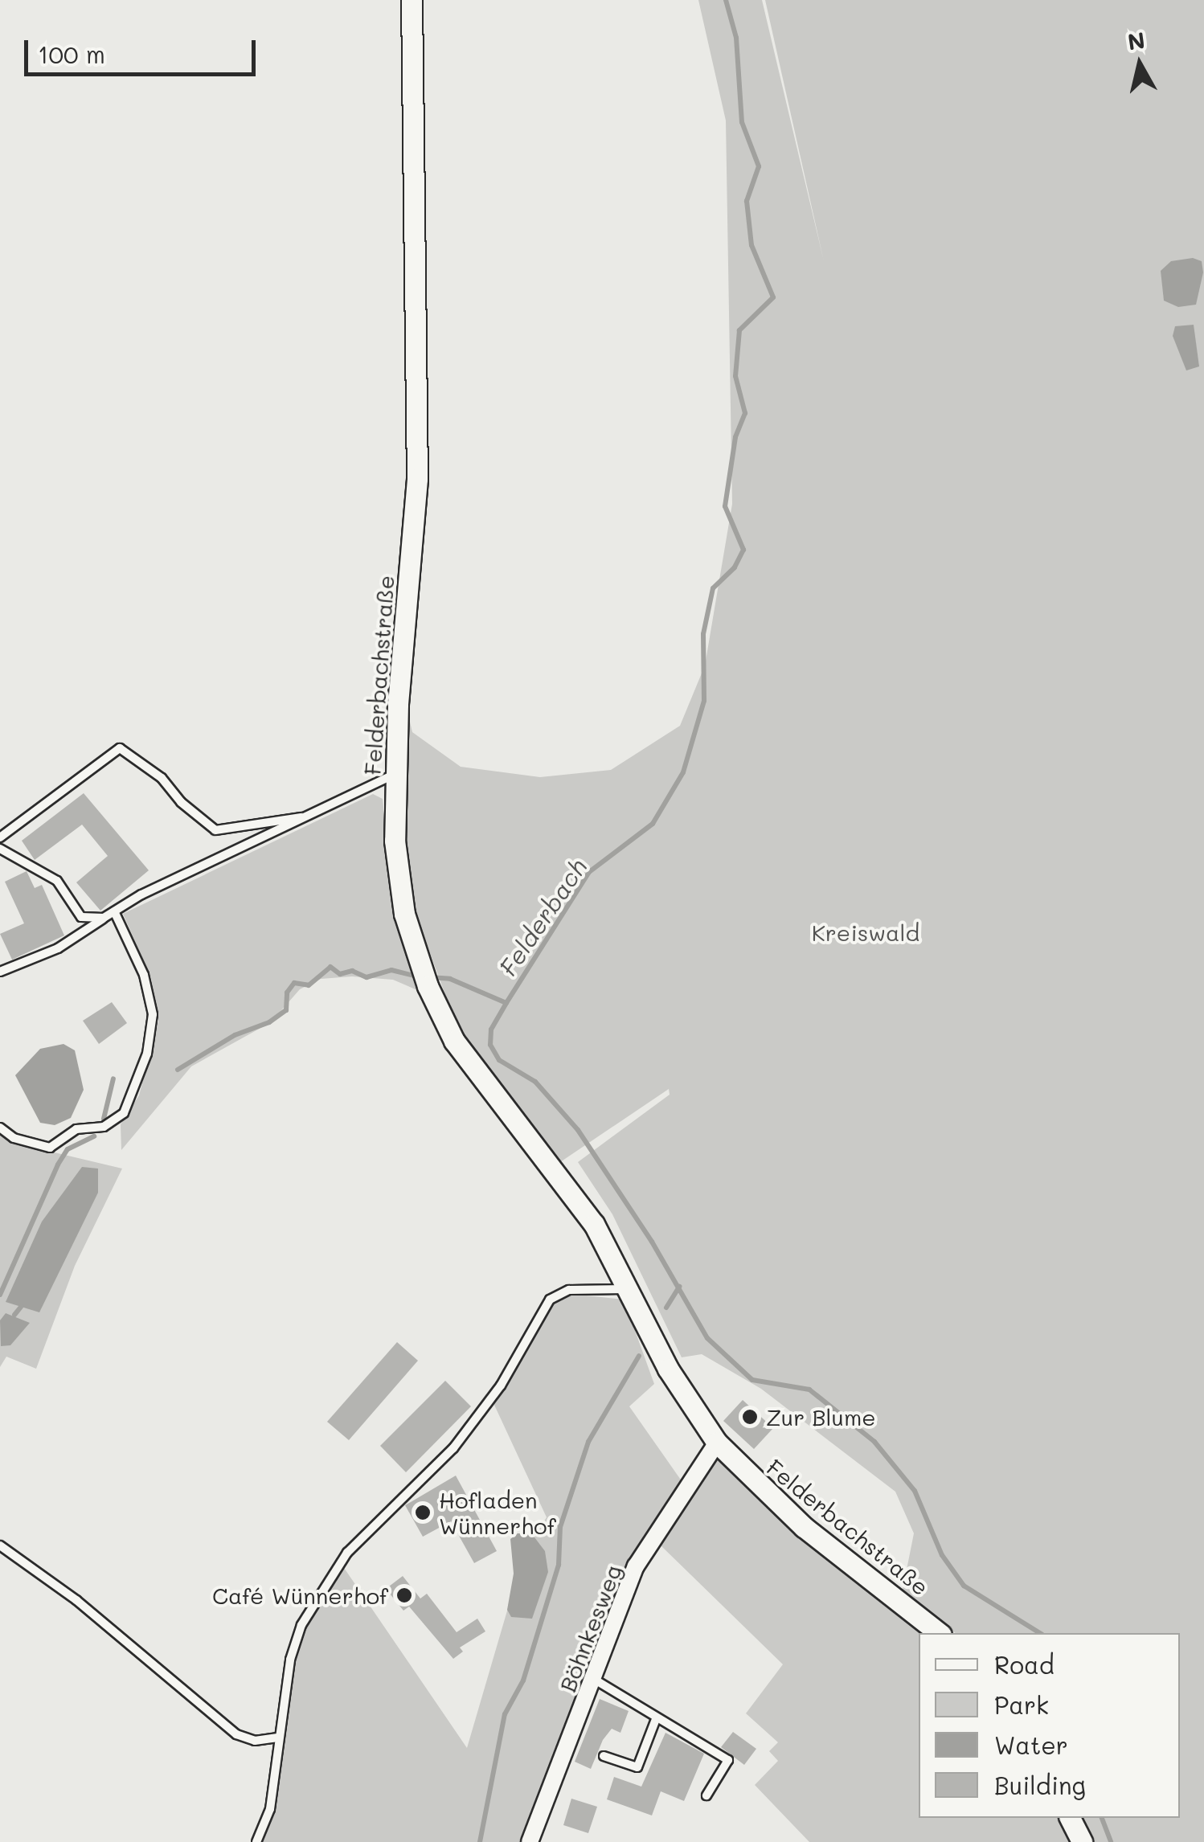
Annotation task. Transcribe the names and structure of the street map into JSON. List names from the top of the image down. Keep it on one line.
{"streets":{"street":["Felderbachstraße","Böhnkesweg"]},"crossings":[["Felderbachstraße","Böhnkesweg"]],"water":["Felderbach"],"parks":["Kreiswald"],"places":["Zur Blume","Hofladen Wünnerhof","Café Wünnerhof"],"legend":["Road","Park","Water","Building"],"scale_bar":"100 m","north":"top"}
